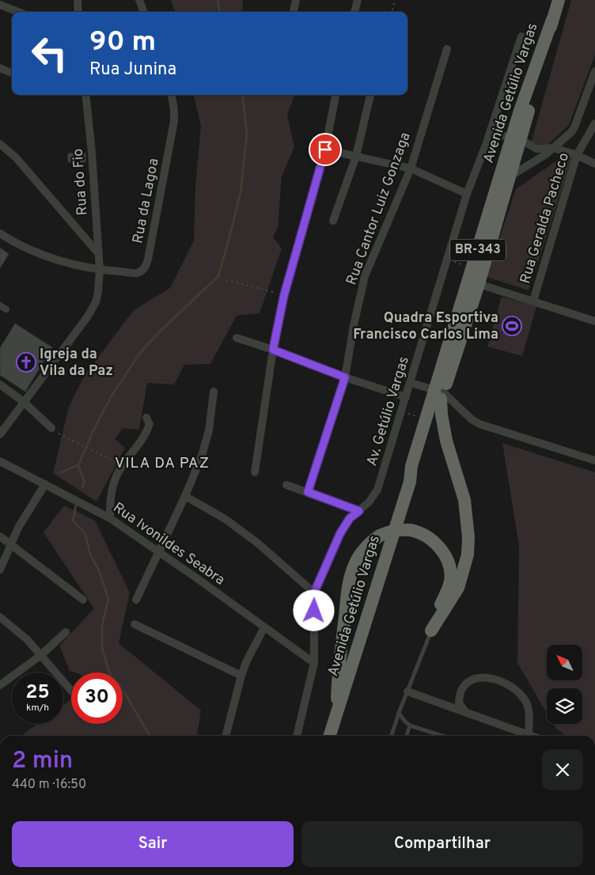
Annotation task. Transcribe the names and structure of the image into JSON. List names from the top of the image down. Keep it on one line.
{"streets":{"highway":["Avenida Getúlio Vargas","BR-343"],"street":["Rua do Fio","Rua da Lagoa","Rua Cantor Luiz Gonzaga","Rua Geralda Pacheco","Av. Getúlio Vargas","Rua Ivonildes Seabra"]},"crossings":[["Avenida Getúlio Vargas","Rua Geralda Pacheco"],["Rua do Fio","Rua da Lagoa"]],"districts":["VILA DA PAZ"],"places":{"sports":["Quadra Esportiva Francisco Carlos Lima"],"church":["Igreja da Vila da Paz"]},"north":"top left","page":{"turn":["90 m","Rua Junina"],"speed":"25 km/h","limit":"30","heading":["2 min","440 m · 16:50"],"buttons":["Sair","Compartilhar"]}}
